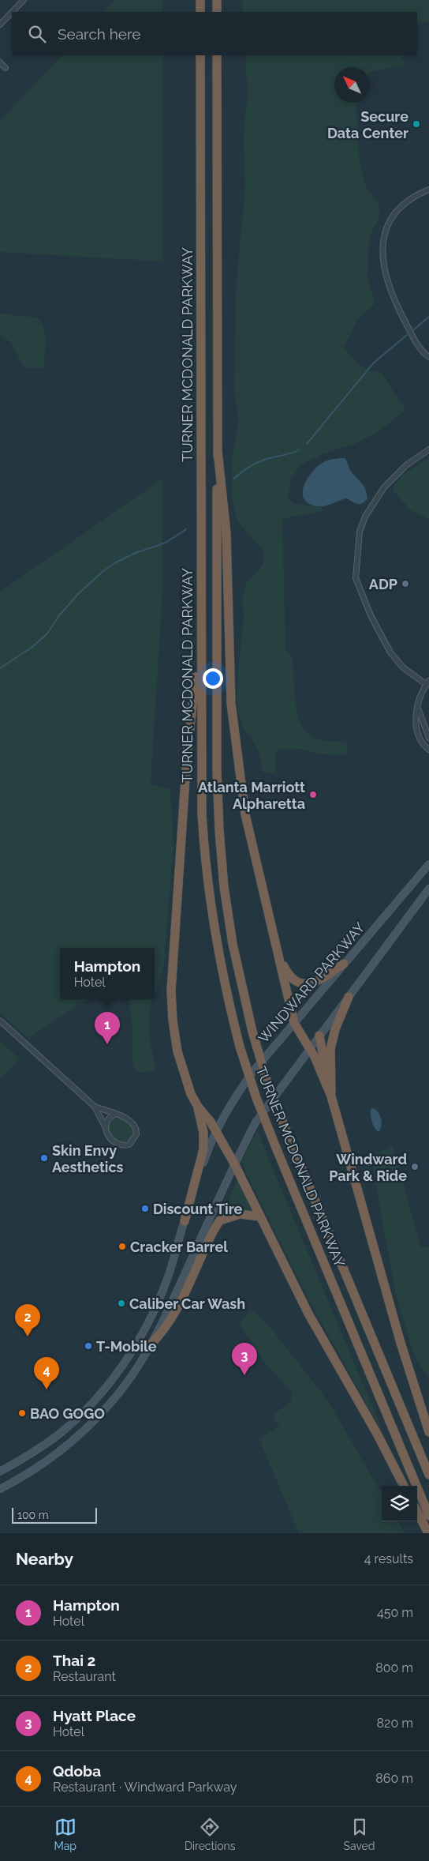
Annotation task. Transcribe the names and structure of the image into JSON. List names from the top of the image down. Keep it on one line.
{"streets":{"highway":["TURNER MCDONALD PARKWAY"],"main road":["WINDWARD PARKWAY"]},"places":["Secure Data Center","ADP","Atlanta Marriott Alpharetta","Skin Envy Aesthetics","Windward Park & Ride","Discount Tire","Cracker Barrel","Caliber Car Wash","T-Mobile","BAO GOGO"],"scale_bar":"100 m","north":"top left","page":{"search":"Search here","popup":["Hampton","Hotel"],"pins":["1","2","3","4"],"scale":"100 m","heading":["Nearby","4 results"],"list":[{"mark":"1","name":"Hampton","note":"Hotel","value":"450 m"},{"mark":"2","name":"Thai 2","note":"Restaurant","value":"800 m"},{"mark":"3","name":"Hyatt Place","note":"Hotel","value":"820 m"},{"mark":"4","name":"Qdoba","note":"Restaurant · Windward Parkway","value":"860 m"}],"nav":["Map","Directions","Saved"]}}
